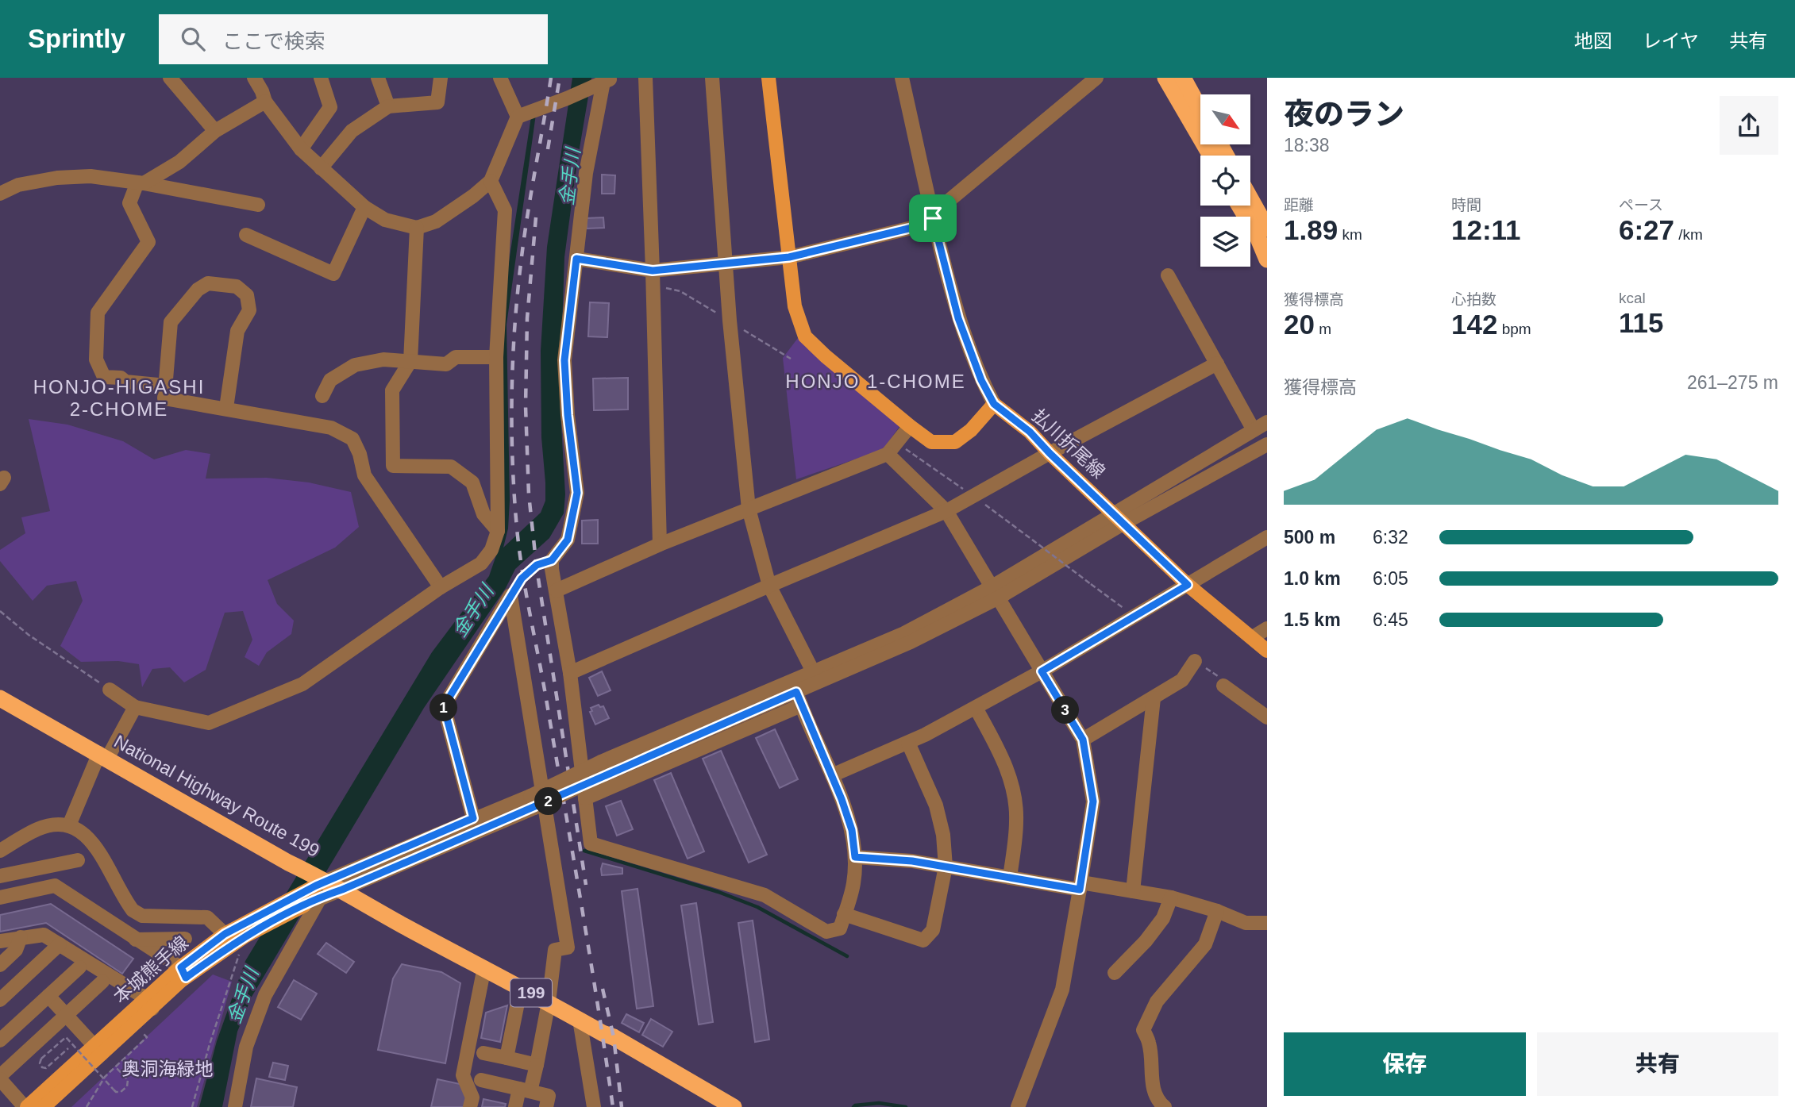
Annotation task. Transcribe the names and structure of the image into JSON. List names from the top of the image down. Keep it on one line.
{"streets":{"highway":["National Highway Route 199","199"],"main road":["払川折尾線","本城熊手線"]},"crossings":[["National Highway Route 199","本城熊手線"]],"districts":["HONJO 1-CHOME","HONJO-HIGASHI 2-CHOME"],"water":["金手川"],"parks":["奥洞海緑地"],"north":"bottom right","page":{"header":"Sprintly","search":"ここで検索","nav":["地図","レイヤ","共有"],"heading":["夜のラン","18:38"],"stats":[["距離","1.89 km"],["時間","12:11"],["ペース","6:27 /km"],["獲得標高","20 m"],["心拍数","142 bpm"],["kcal","115"]],"chart":["獲得標高","261–275 m"],"list":[{"name":"500 m","note":"6:32"},{"name":"1.0 km","note":"6:05"},{"name":"1.5 km","note":"6:45"}],"pins":["1","3","2"],"buttons":["保存","共有"]}}
